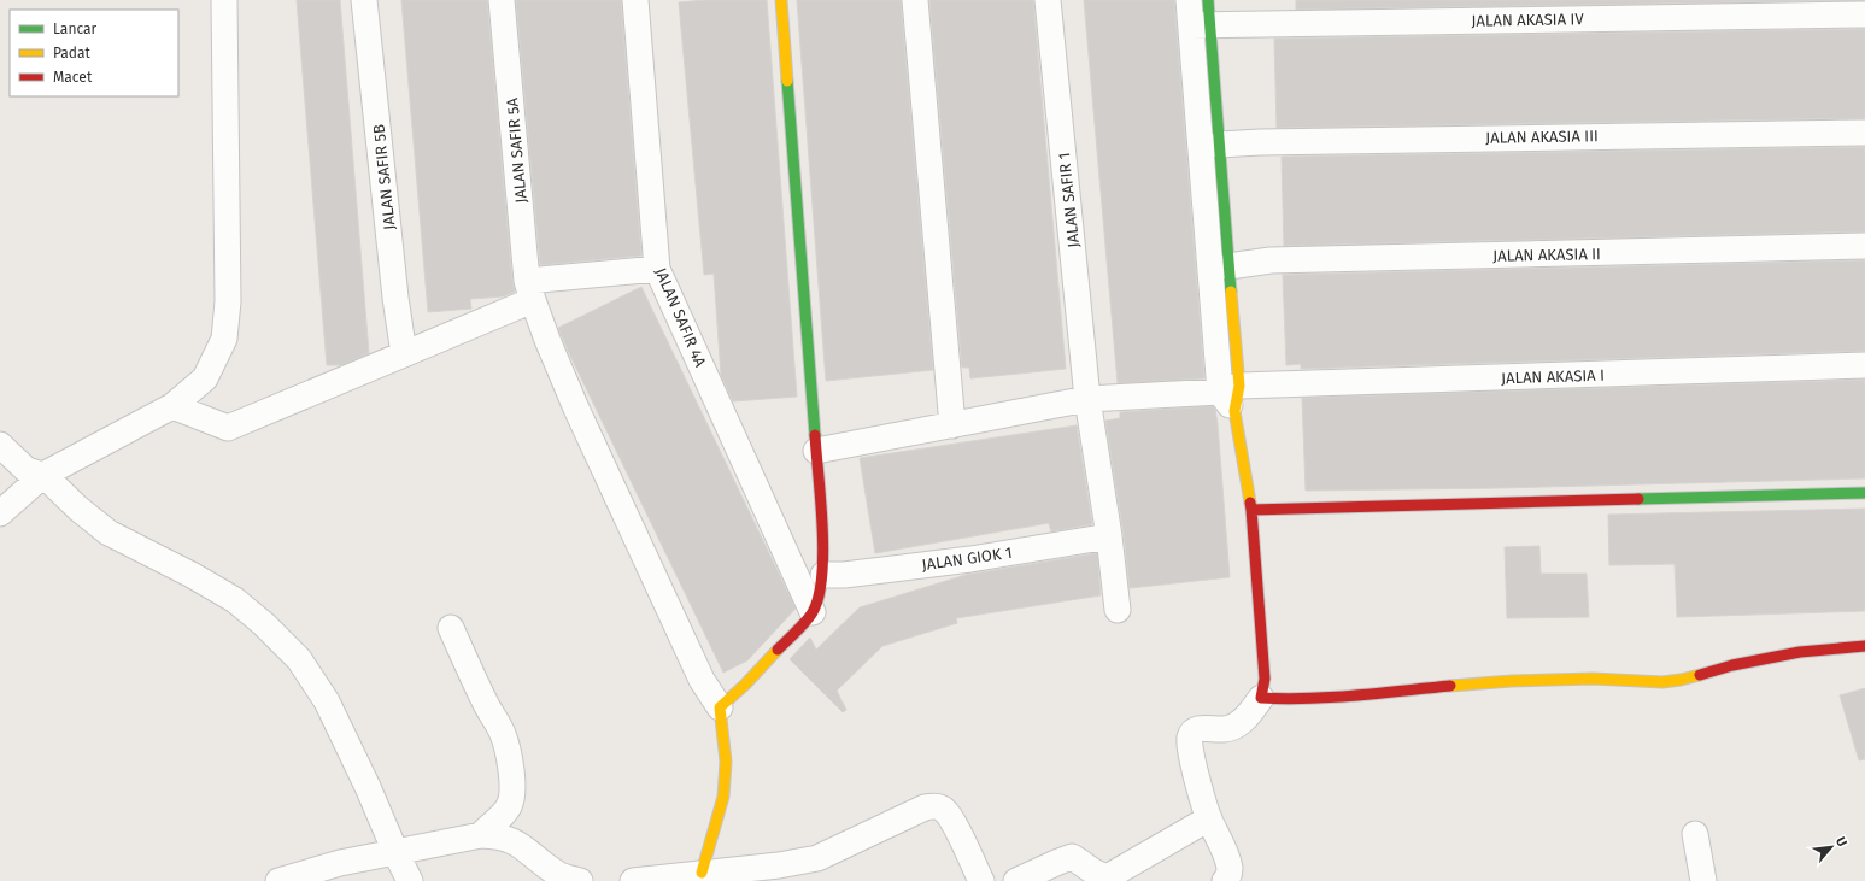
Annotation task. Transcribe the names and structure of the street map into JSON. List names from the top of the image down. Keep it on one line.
{"streets":{"street":["JALAN AKASIA IV","JALAN AKASIA III","JALAN SAFIR 5A","JALAN SAFIR 5B","JALAN SAFIR 1","JALAN AKASIA II","JALAN SAFIR 4A","JALAN AKASIA I","JALAN GIOK 1"]},"crossings":[["JALAN SAFIR 1","JALAN AKASIA I"]],"legend":["Lancar","Padat","Macet"],"north":"top right"}
